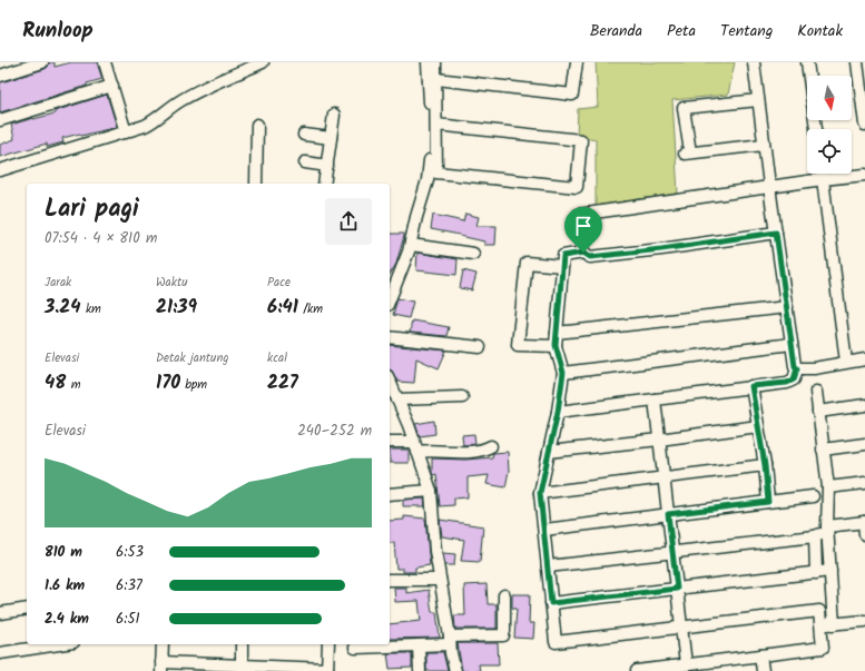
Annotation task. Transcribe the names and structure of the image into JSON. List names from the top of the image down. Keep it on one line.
{"north":"bottom","page":{"header":"Runloop","nav":["Beranda","Peta","Tentang","Kontak"],"heading":["Lari pagi","07:54 · 4 × 810 m"],"stats":[["Jarak","3.24 km"],["Waktu","21:39"],["Pace","6:41 /km"],["Elevasi","48 m"],["Detak jantung","170 bpm"],["kcal","227"]],"chart":["Elevasi","240–252 m"],"list":[{"name":"810 m","note":"6:53"},{"name":"1.6 km","note":"6:37"},{"name":"2.4 km","note":"6:51"}]}}
